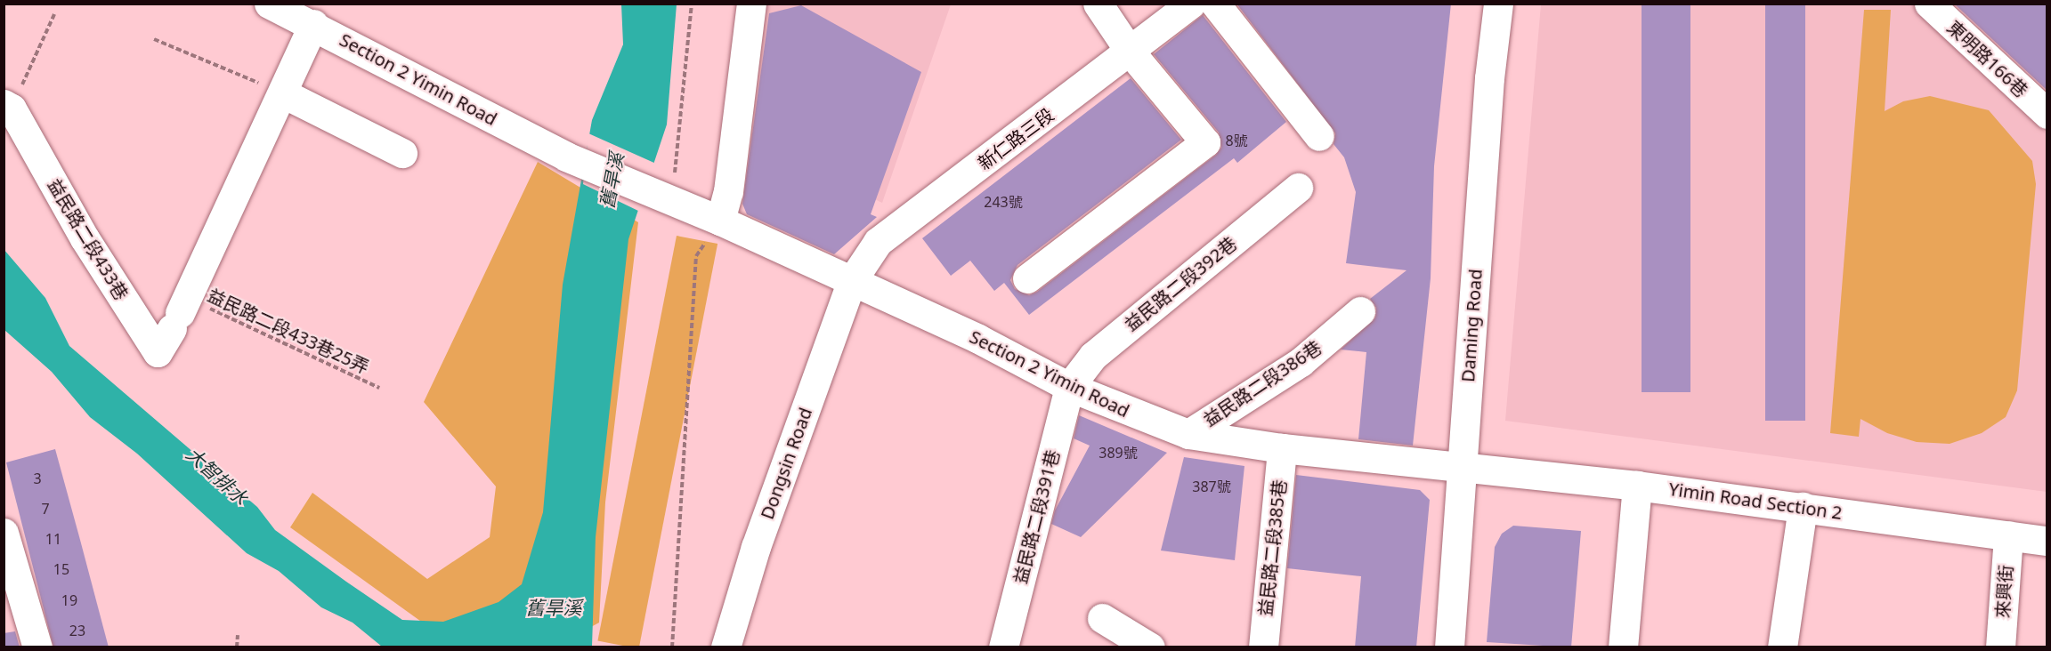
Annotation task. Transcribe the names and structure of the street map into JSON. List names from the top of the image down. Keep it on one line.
{"streets":{"street":["東明路166巷","Section 2 Yimin Road","新仁路三段","益民路二段433巷","益民路二段392巷","Daming Road","益民路二段386巷","Dongsin Road","Yimin Road Section 2","益民路二段391巷","益民路二段385巷","來興街"],"path":["益民路二段433巷25弄"]},"crossings":[["Section 2 Yimin Road","新仁路三段"],["Section 2 Yimin Road","益民路二段433巷"],["Section 2 Yimin Road","益民路二段392巷"],["Section 2 Yimin Road","Daming Road"],["Section 2 Yimin Road","益民路二段386巷"],["Section 2 Yimin Road","Dongsin Road"],["Section 2 Yimin Road","Yimin Road Section 2"],["Section 2 Yimin Road","益民路二段391巷"],["Section 2 Yimin Road","益民路二段385巷"],["新仁路三段","Dongsin Road"],["益民路二段433巷","益民路二段433巷25弄"],["益民路二段392巷","益民路二段391巷"],["Daming Road","Yimin Road Section 2"],["Yimin Road Section 2","來興街"]],"water":["舊旱溪","大智排水"],"house_numbers":["8號","243號","389號","3","387號","7","11","15","19","23"]}
